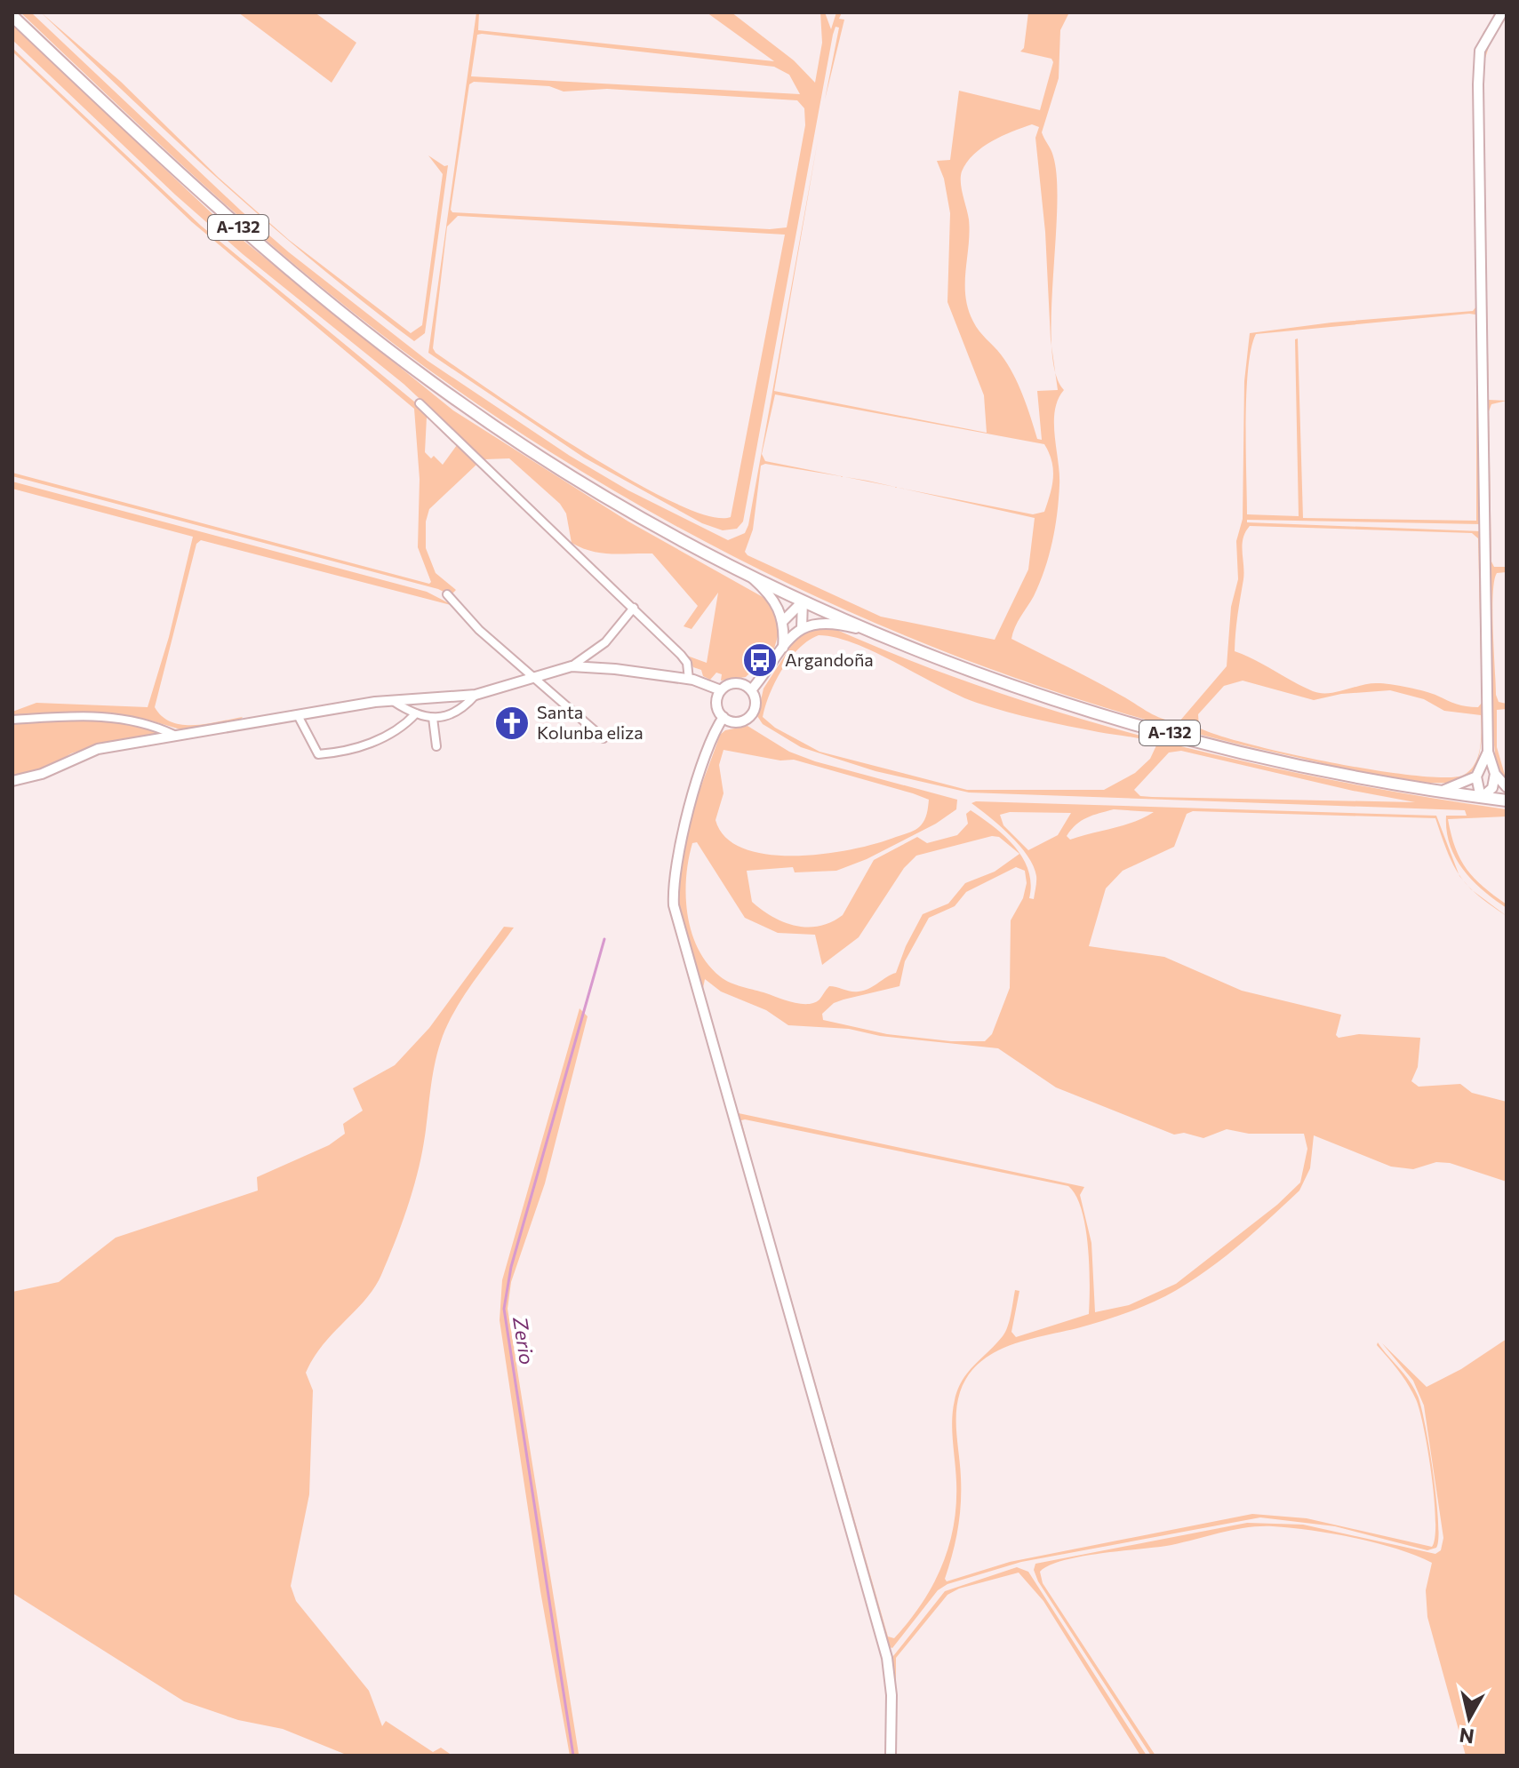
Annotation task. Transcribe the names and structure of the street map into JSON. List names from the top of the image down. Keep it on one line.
{"streets":{"main road":["A-132"]},"water":["Zerio"],"places":{"bus stop":["Argandoña"],"church":["Santa Kolunba eliza"]},"north":"bottom"}
